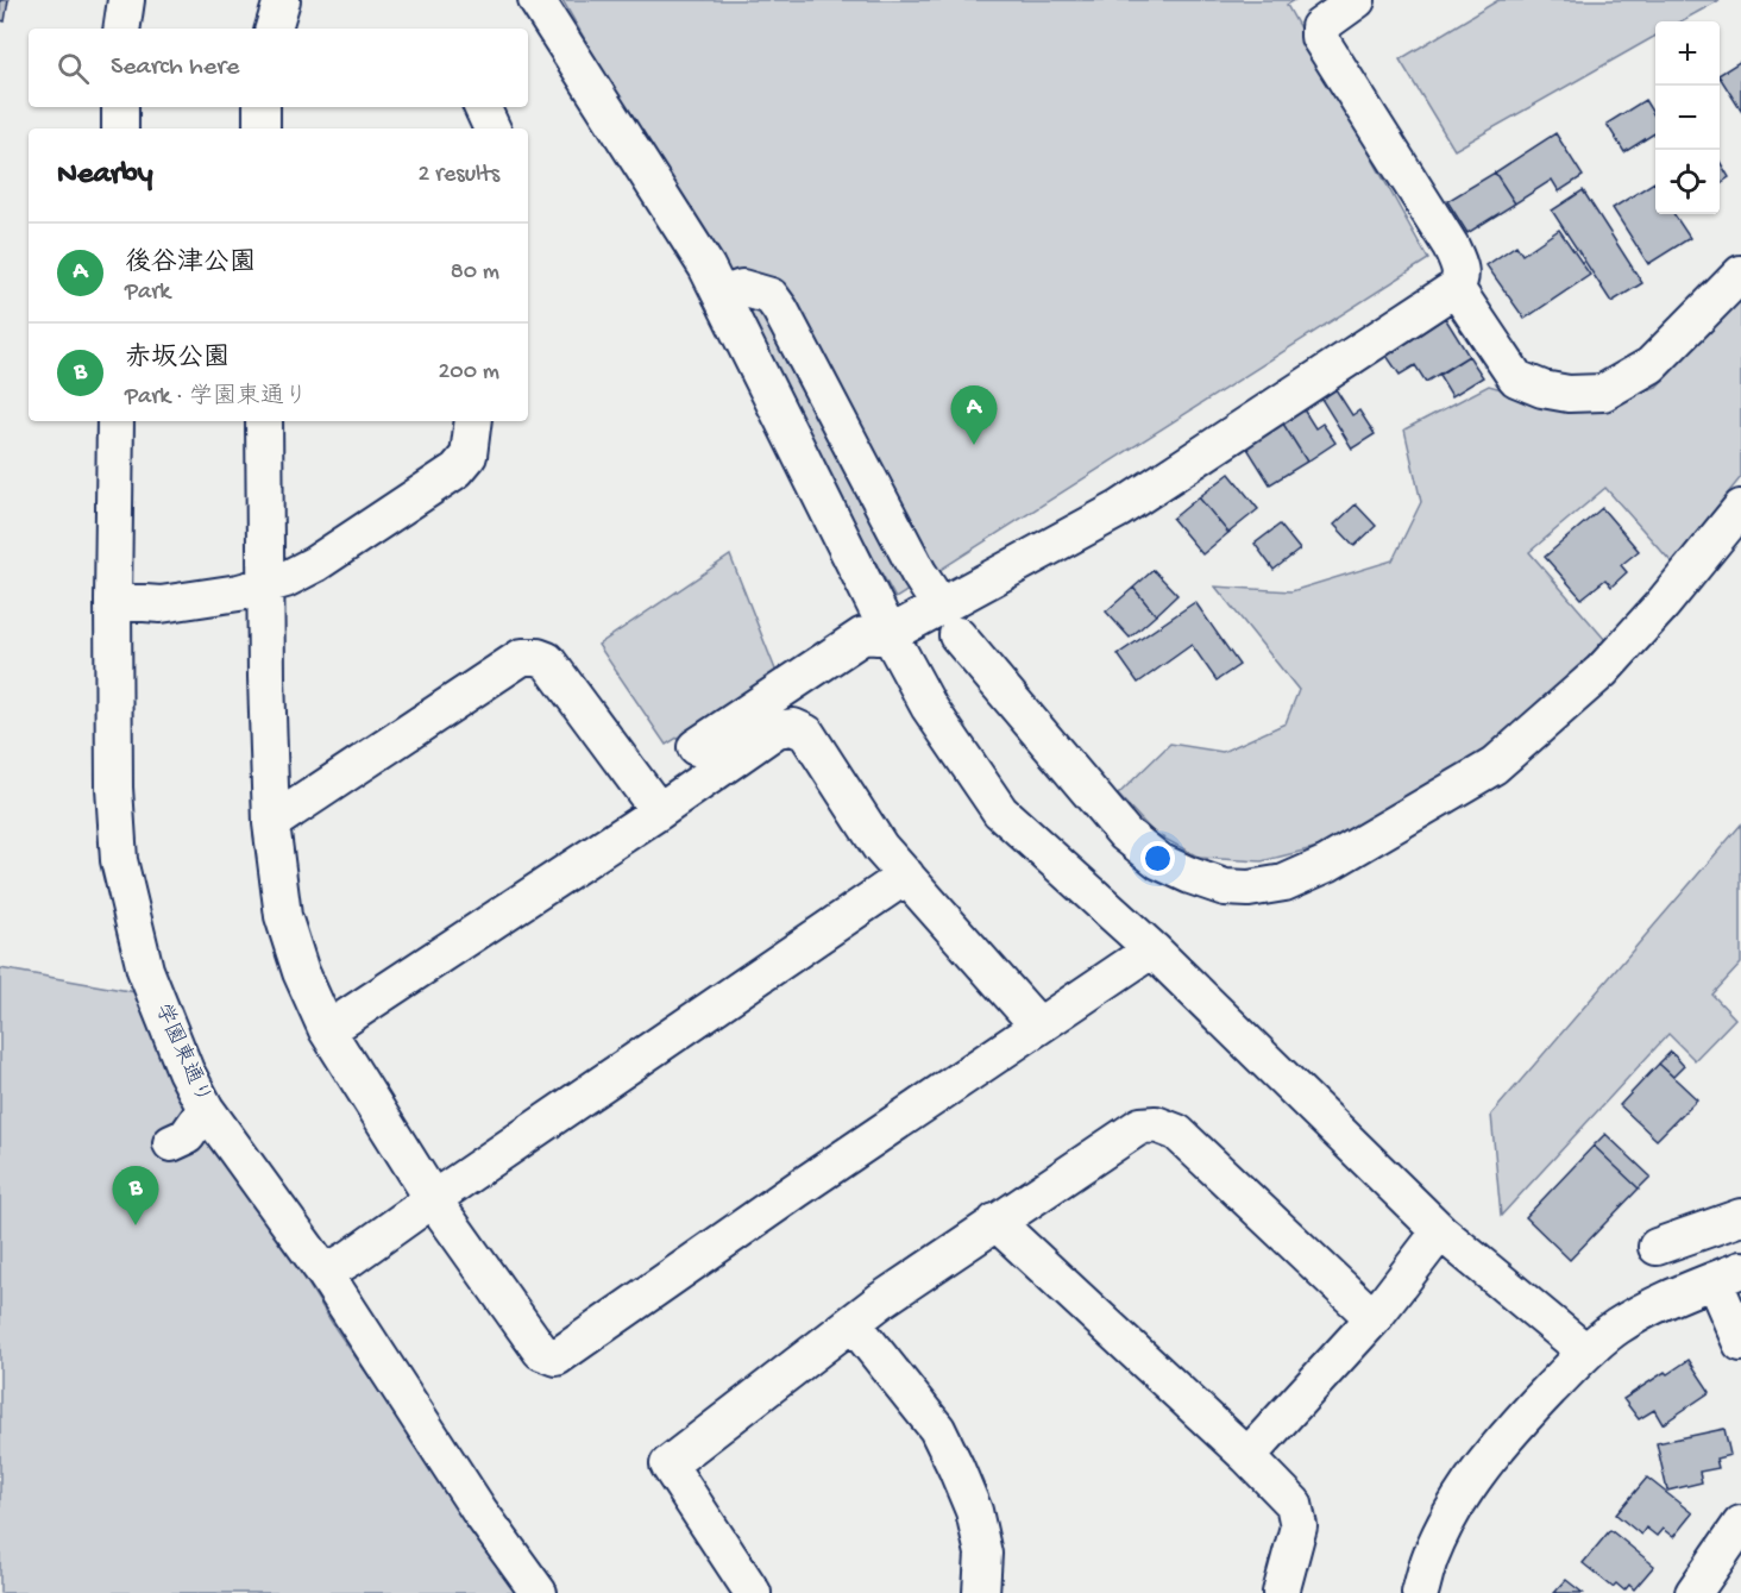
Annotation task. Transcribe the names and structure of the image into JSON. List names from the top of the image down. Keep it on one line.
{"streets":{"street":["学園東通り"]},"page":{"map_buttons":["+","−"],"search":"Search here","heading":["Nearby","2 results"],"list":[{"mark":"A","name":"後谷津公園","note":"Park","value":"80 m"},{"mark":"B","name":"赤坂公園","note":"Park · 学園東通り","value":"200 m"}],"pins":["A","B"]}}
